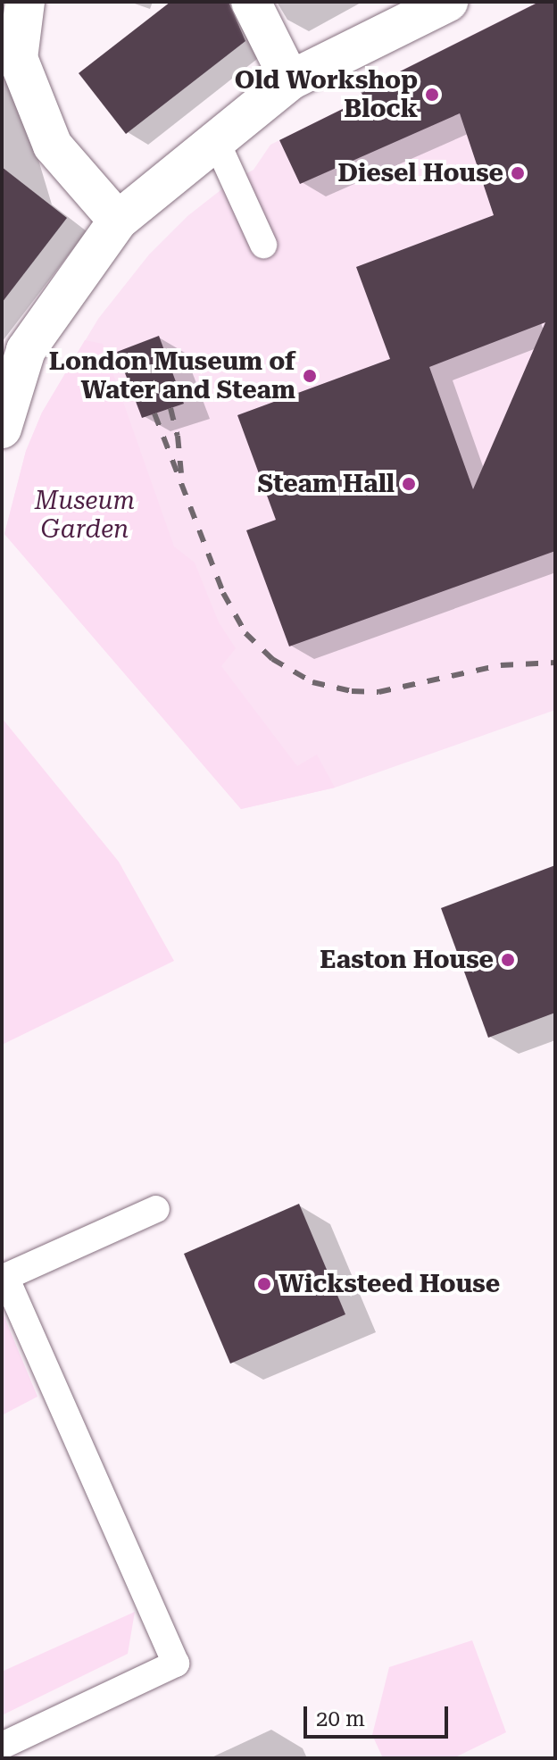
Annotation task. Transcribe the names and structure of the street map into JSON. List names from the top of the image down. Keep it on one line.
{"parks":["Museum Garden"],"places":["Old Workshop Block","Diesel House","London Museum of Water and Steam","Steam Hall","Easton House","Wicksteed House"],"scale_bar":"20 m"}
